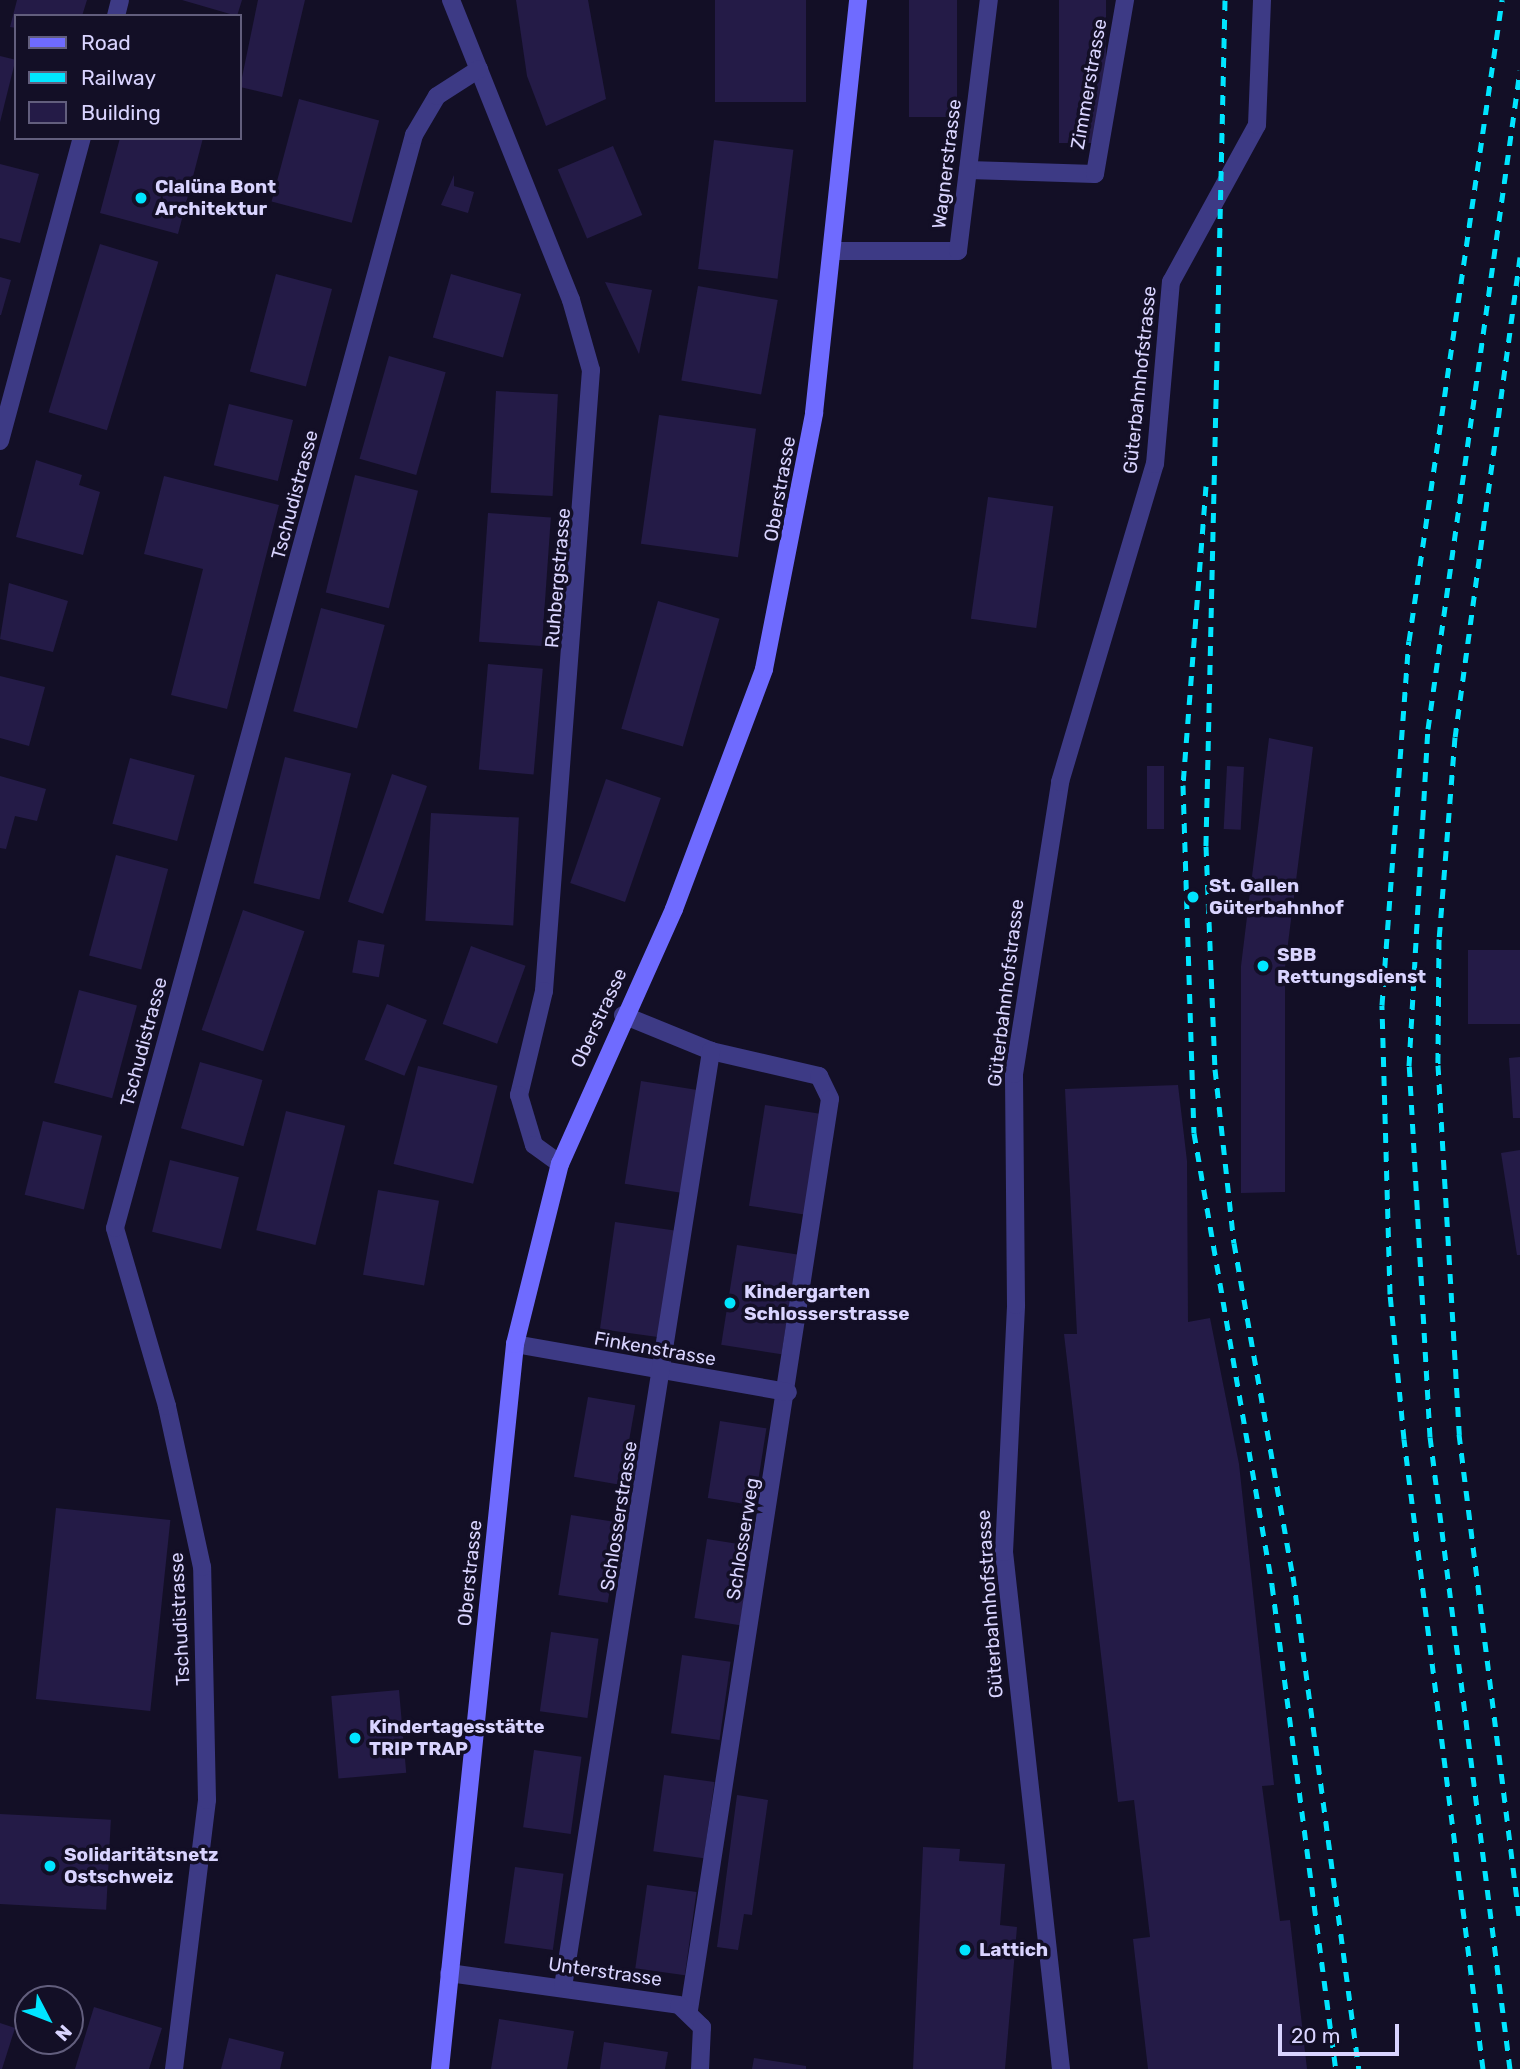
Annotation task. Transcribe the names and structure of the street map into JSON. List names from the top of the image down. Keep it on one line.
{"streets":{"street":["Zimmerstrasse","Wagnerstrasse","Güterbahnhofstrasse","Oberstrasse","Tschudistrasse","Ruhbergstrasse","Finkenstrasse","Schlosserstrasse","Schlosserweg","Unterstrasse"]},"crossings":[["Zimmerstrasse","Wagnerstrasse"],["Wagnerstrasse","Oberstrasse"],["Oberstrasse","Ruhbergstrasse"],["Oberstrasse","Finkenstrasse"],["Oberstrasse","Unterstrasse"],["Tschudistrasse","Ruhbergstrasse"],["Finkenstrasse","Schlosserstrasse"],["Finkenstrasse","Schlosserweg"],["Schlosserstrasse","Schlosserweg"],["Schlosserstrasse","Unterstrasse"],["Schlosserweg","Unterstrasse"]],"places":["Clalüna Bont Architektur","St. Gallen Güterbahnhof","SBB Rettungsdienst","Kindergarten Schlosserstrasse","Kindertagesstätte TRIP TRAP","Solidaritätsnetz Ostschweiz","Lattich"],"legend":["Road","Railway","Building"],"scale_bar":"20 m","north":"bottom right"}
